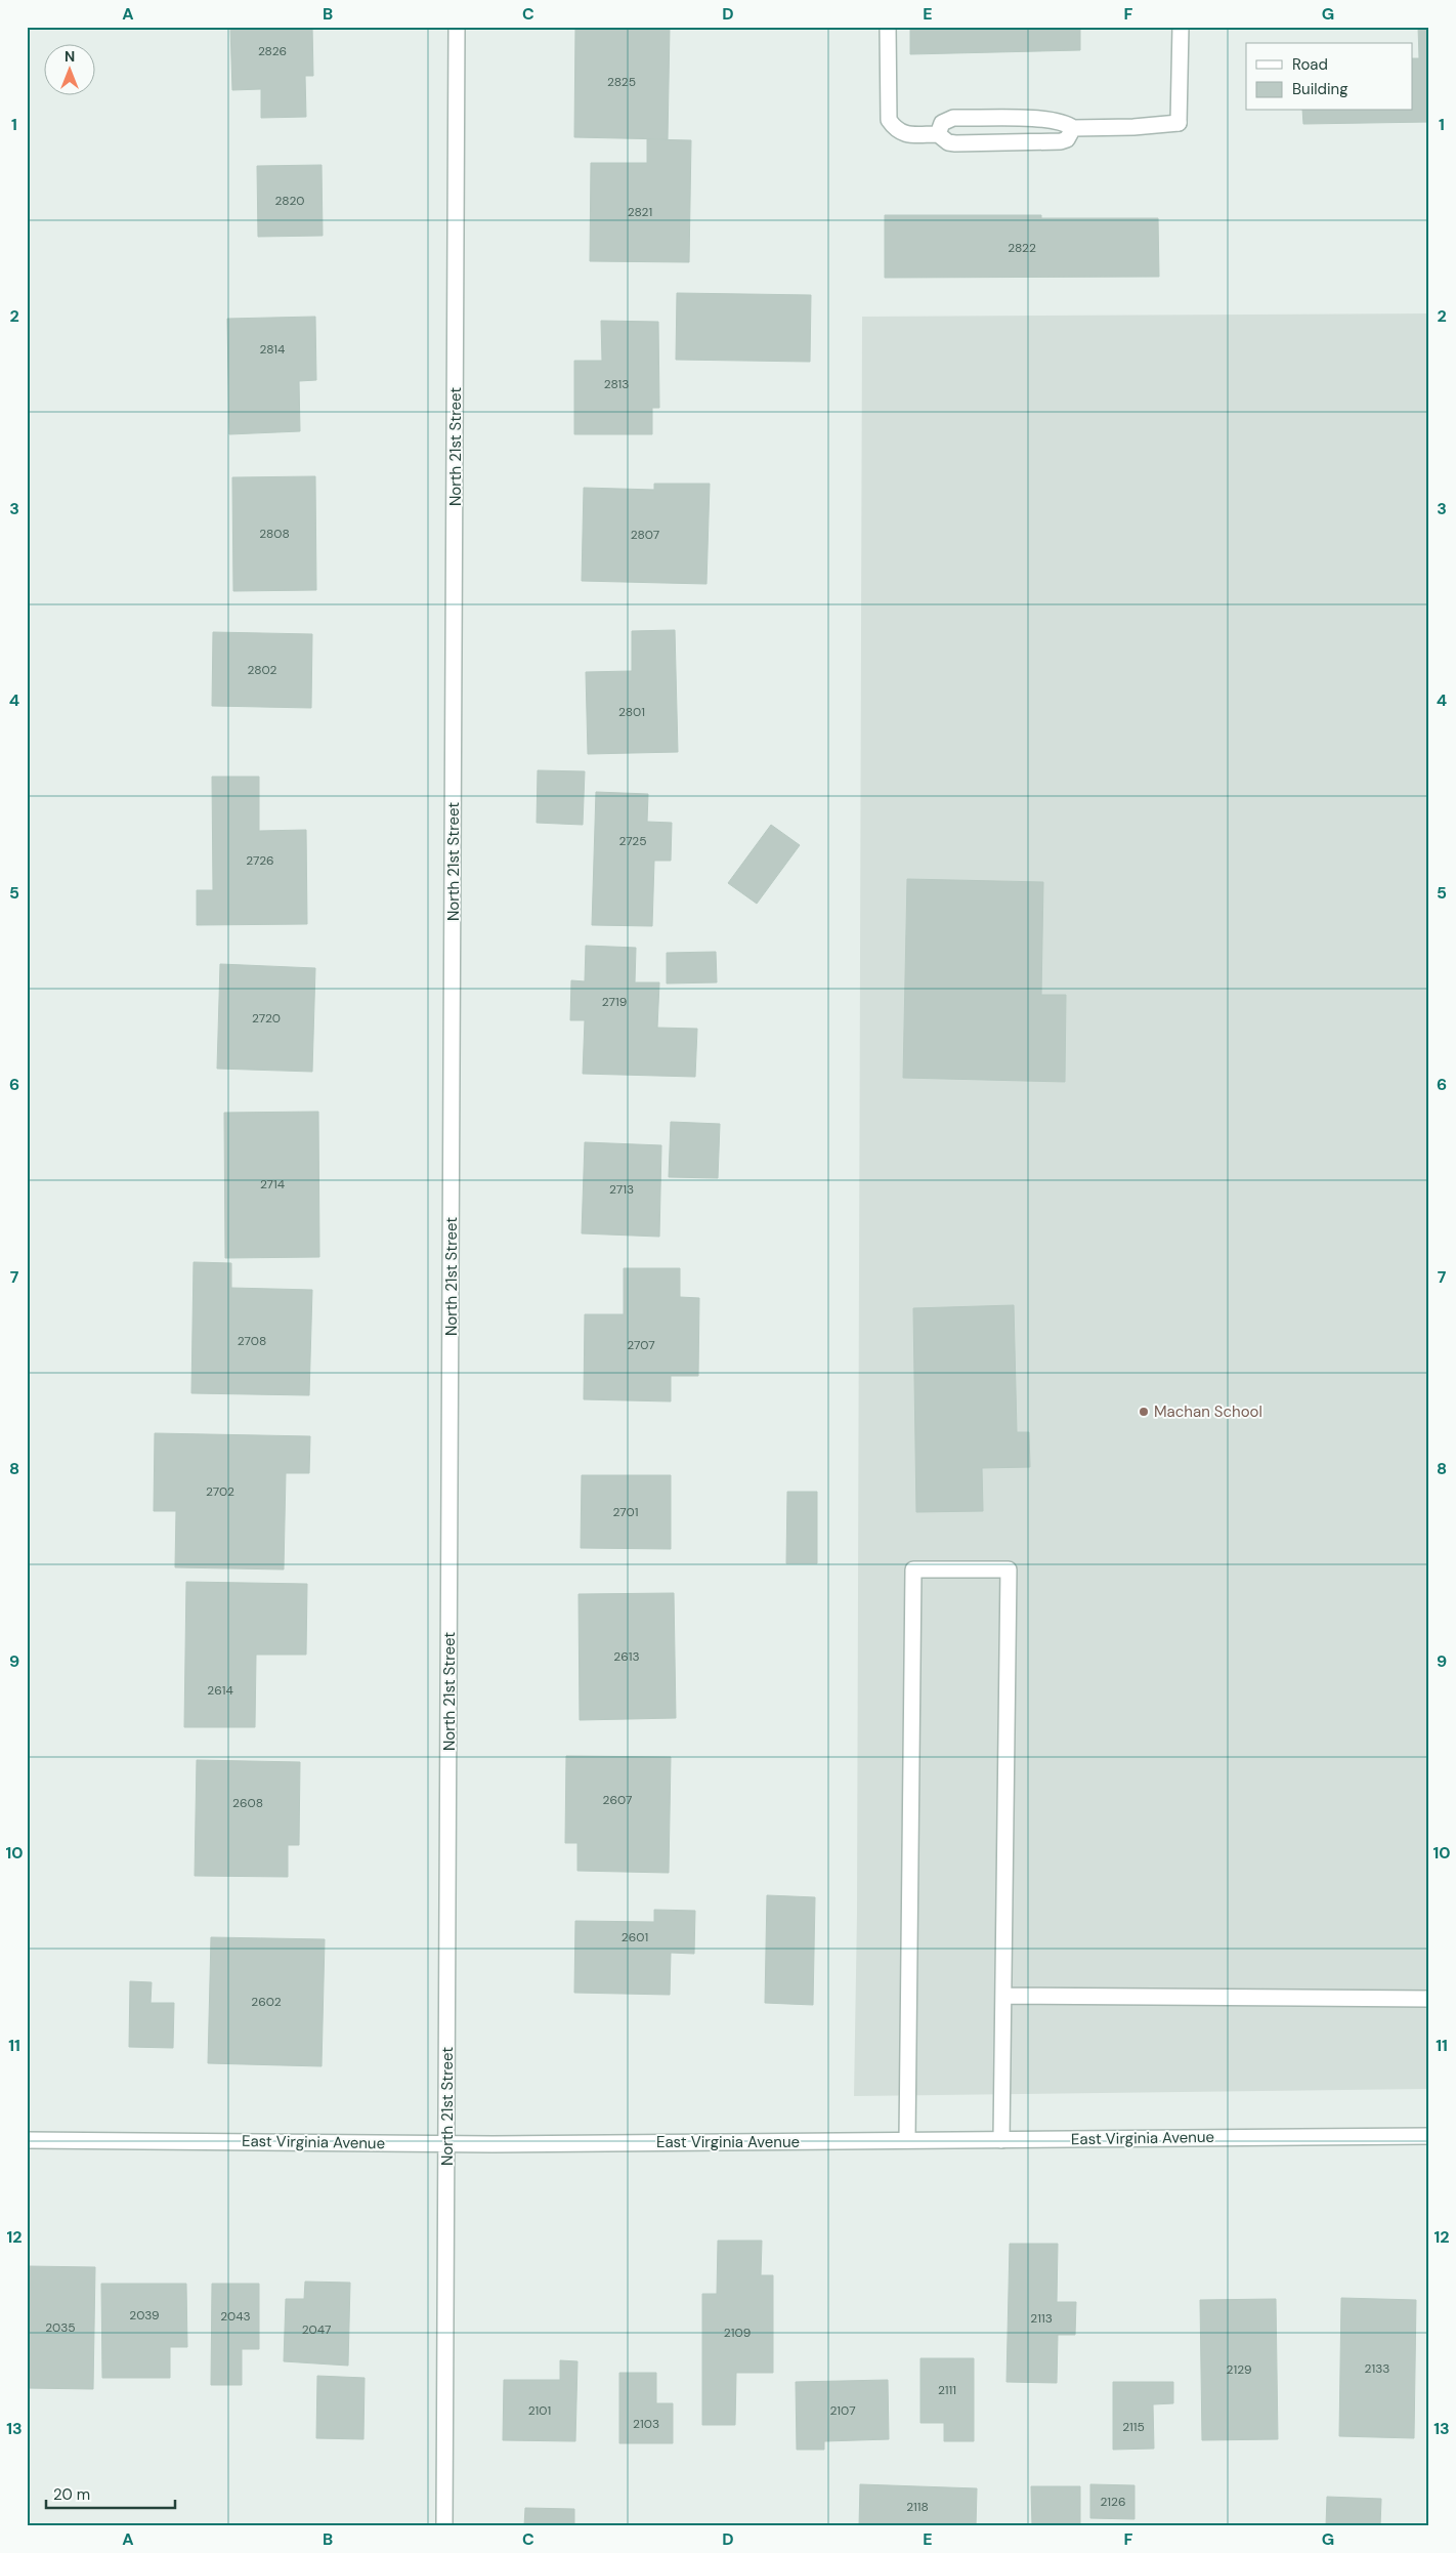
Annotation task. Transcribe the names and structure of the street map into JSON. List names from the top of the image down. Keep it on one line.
{"streets":{"street":["North 21st Street","East Virginia Avenue"]},"crossings":[["North 21st Street","East Virginia Avenue"]],"places":["Machan School"],"house_numbers":["2826","2825","2820","2821","2822","2814","2813","2808","2807","2802","2801","2725","2726","2719","2720","2714","2713","2708","2707","2702","2701","2613","2614","2607","2608","2601","2602","2039","2043","2113","2035","2047","2109","2133","2129","2111","2101","2107","2103","2115","2126","2118"],"legend":["Road","Building"],"scale_bar":"20 m","north":"top","grid":{"columns":["A","B","C","D","E","F","G"],"rows":["1","2","3","4","5","6","7","8","9","10","11","12","13"]}}
